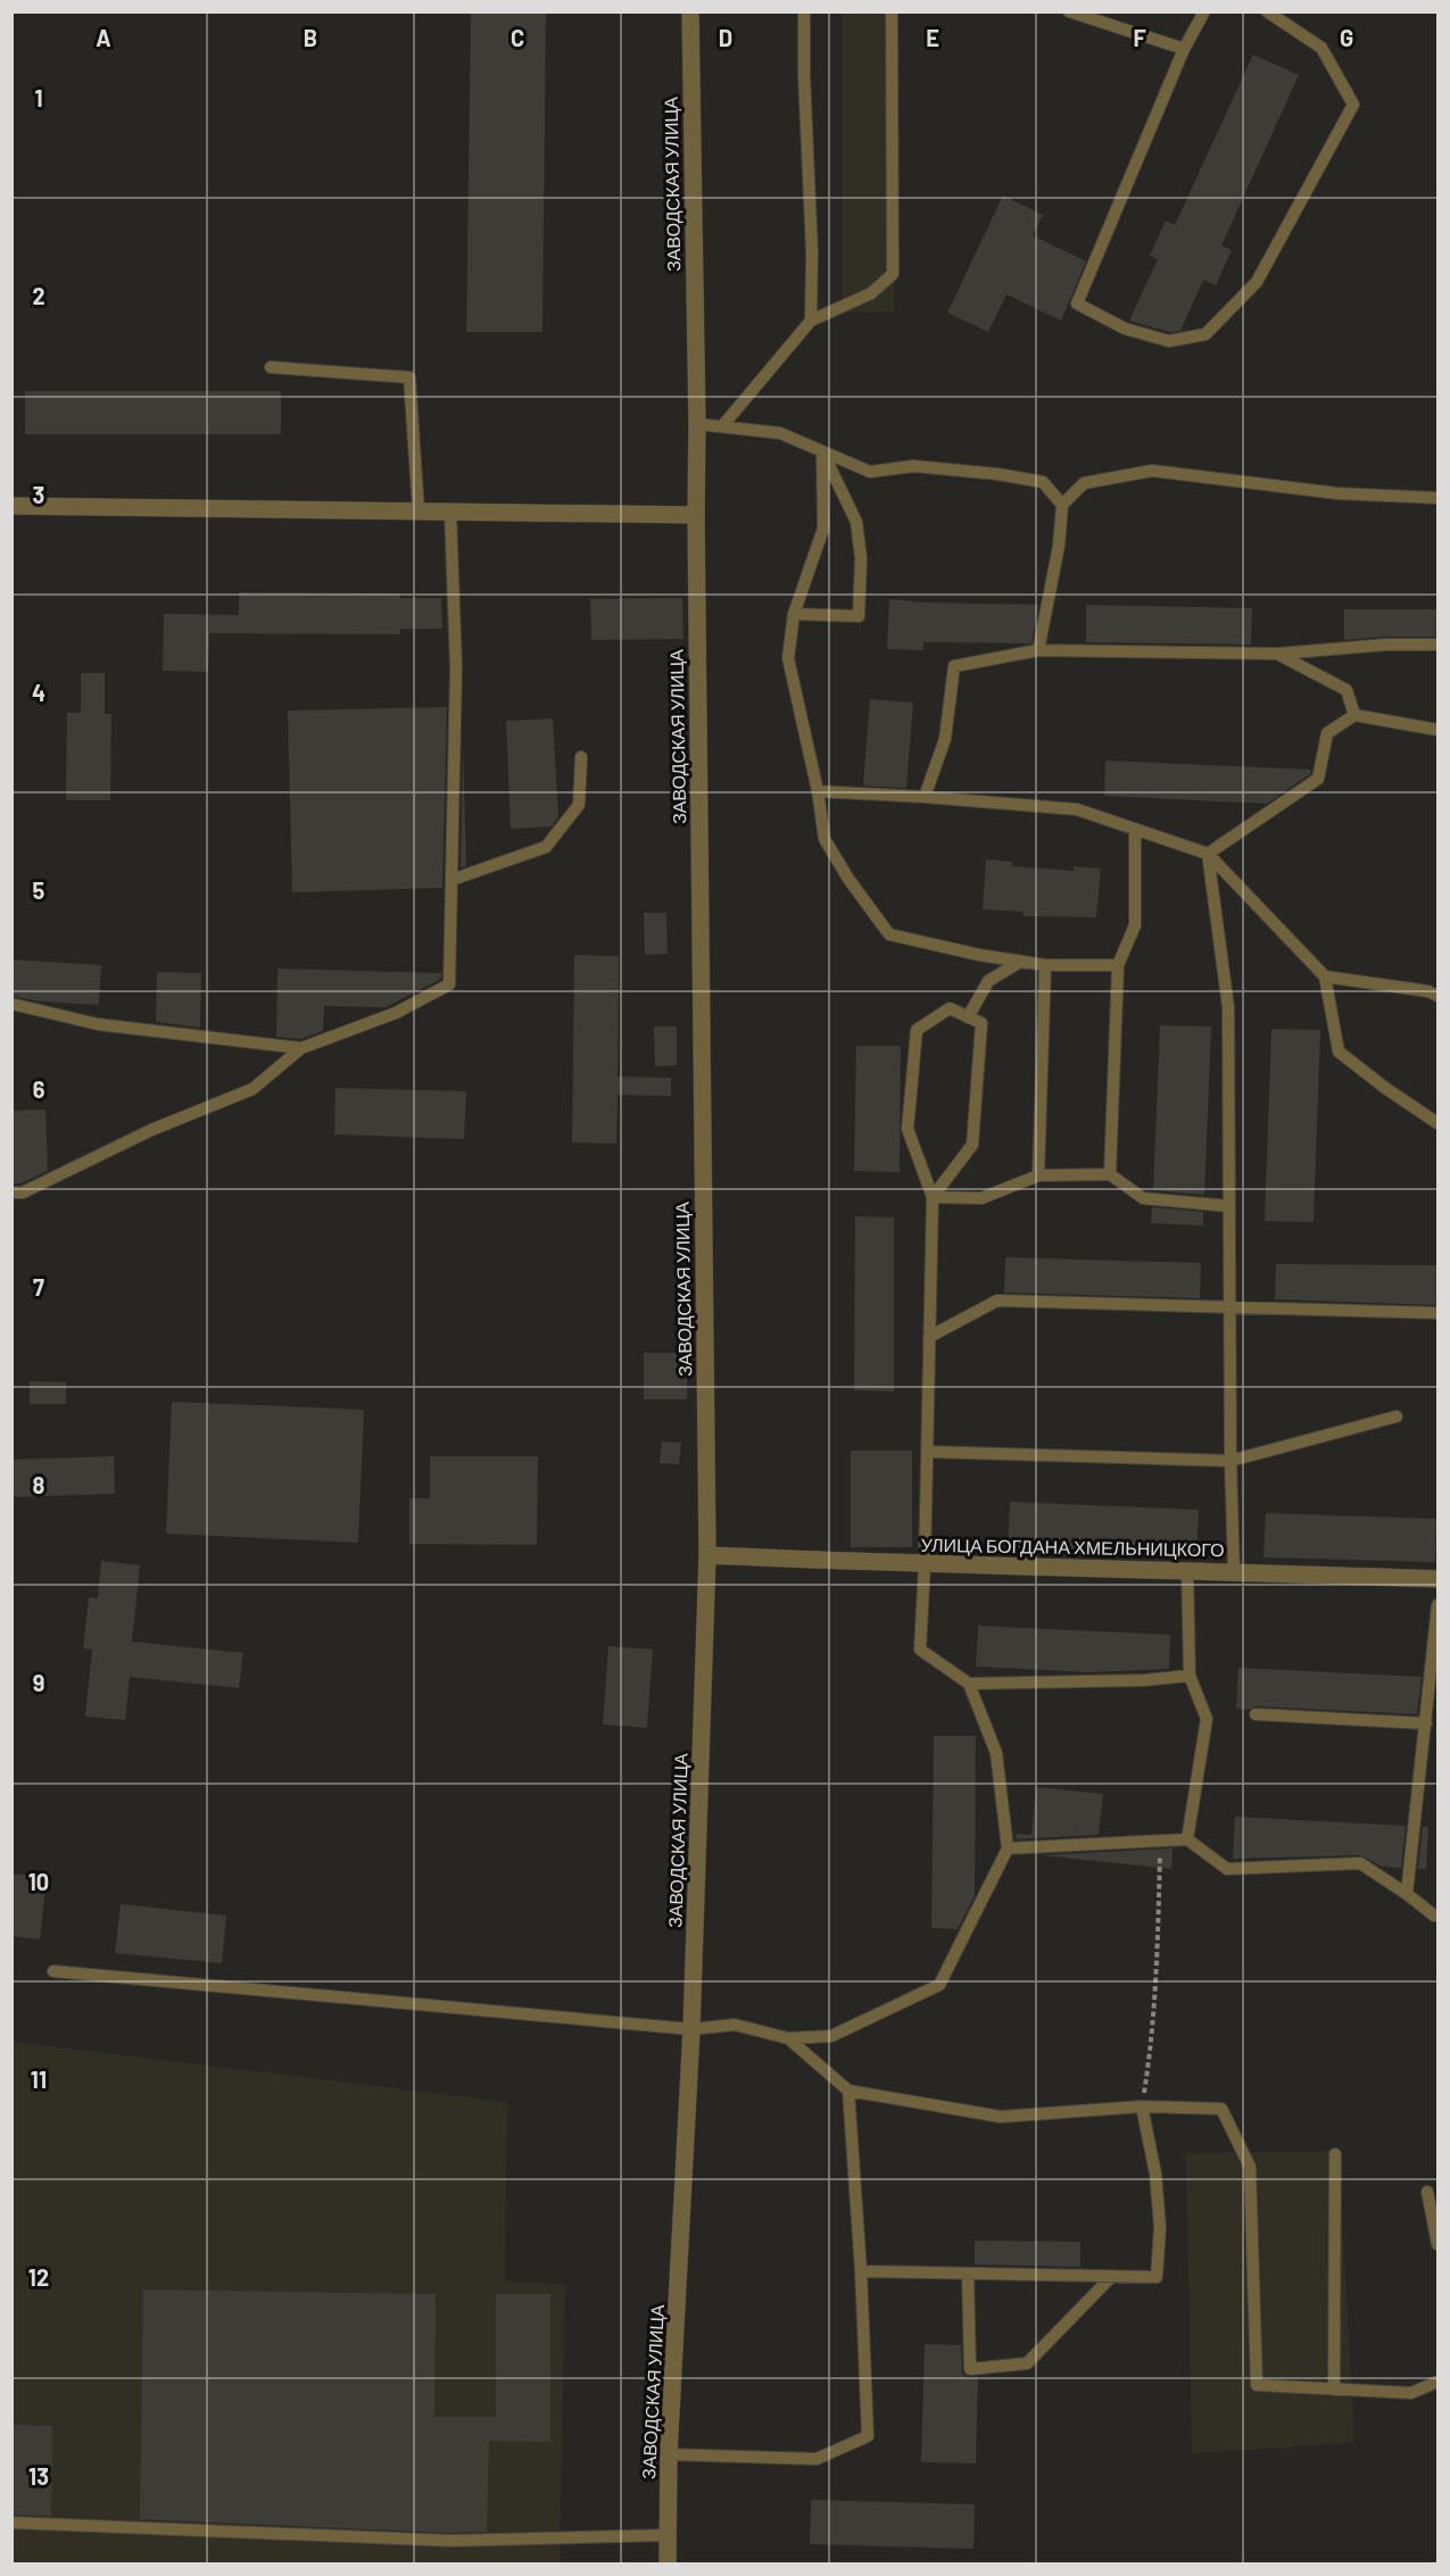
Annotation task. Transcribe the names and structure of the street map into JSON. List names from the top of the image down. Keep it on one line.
{"streets":{"street":["ЗАВОДСКАЯ УЛИЦА","УЛИЦА БОГДАНА ХМЕЛЬНИЦКОГО"]},"crossings":[["ЗАВОДСКАЯ УЛИЦА","УЛИЦА БОГДАНА ХМЕЛЬНИЦКОГО"]],"grid":{"columns":["A","B","C","D","E","F","G"],"rows":["1","2","3","4","5","6","7","8","9","10","11","12","13"]}}
